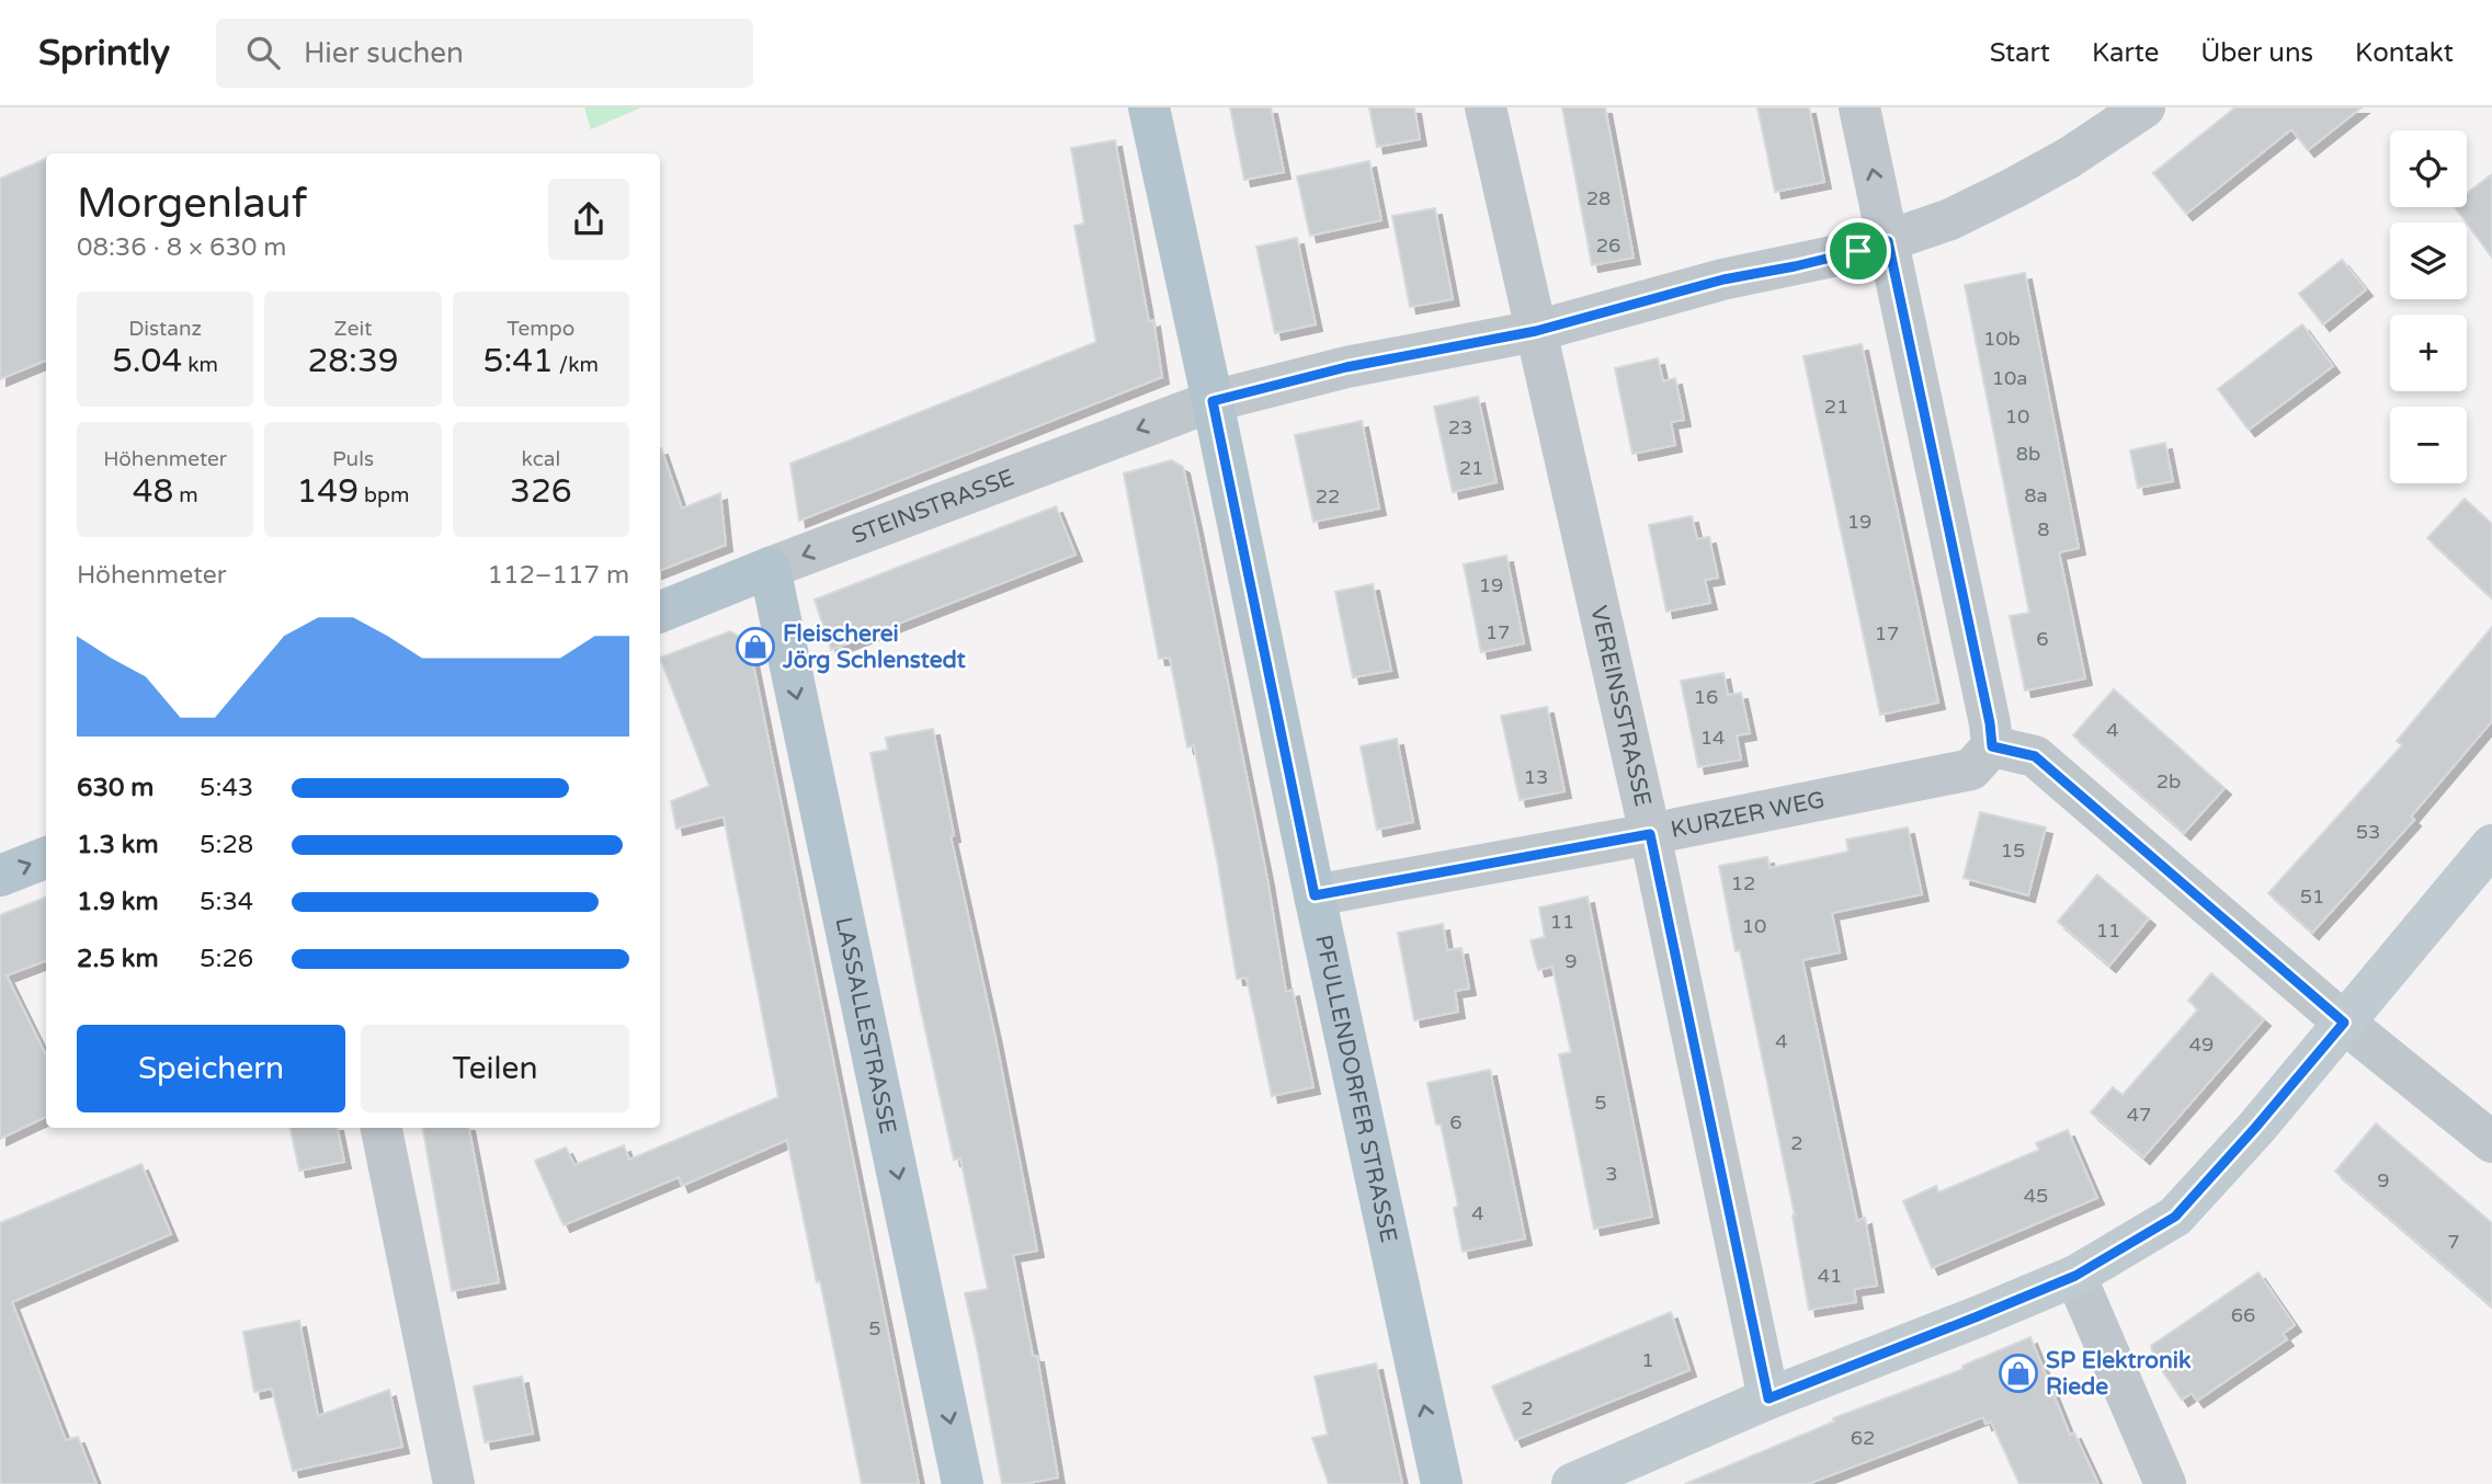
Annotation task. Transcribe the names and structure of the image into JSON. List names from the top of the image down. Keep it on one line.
{"streets":{"main road":["STEINSTRASSE","LASSALLESTRASSE","PFULLENDORFER STRASSE"],"street":["VEREINSSTRASSE","KURZER WEG"]},"crossings":[["STEINSTRASSE","VEREINSSTRASSE"],["STEINSTRASSE","LASSALLESTRASSE"],["STEINSTRASSE","PFULLENDORFER STRASSE"],["VEREINSSTRASSE","KURZER WEG"],["KURZER WEG","PFULLENDORFER STRASSE"]],"one_way":["LASSALLESTRASSE","PFULLENDORFER STRASSE"],"places":{"shop":["Fleischerei Jörg Schlenstedt","SP Elektronik Riede"]},"house_numbers":["28","26","10b","10a","21","10","23","8b","21","8a","22","19","8","19","17","17","6","16","4","14","13","2b","53","15","12","51","11","10","11","9","4","49","5","47","6","2","3","9","45","4","7","41","66","5","1","2","62"],"page":{"header":"Sprintly","search":"Hier suchen","nav":["Start","Karte","Über uns","Kontakt"],"map_buttons":["+","−"],"heading":["Morgenlauf","08:36 · 8 × 630 m"],"stats":[["Distanz","5.04 km"],["Zeit","28:39"],["Tempo","5:41 /km"],["Höhenmeter","48 m"],["Puls","149 bpm"],["kcal","326"]],"chart":["Höhenmeter","112–117 m"],"list":[{"name":"630 m","note":"5:43"},{"name":"1.3 km","note":"5:28"},{"name":"1.9 km","note":"5:34"},{"name":"2.5 km","note":"5:26"}],"buttons":["Speichern","Teilen"]}}
